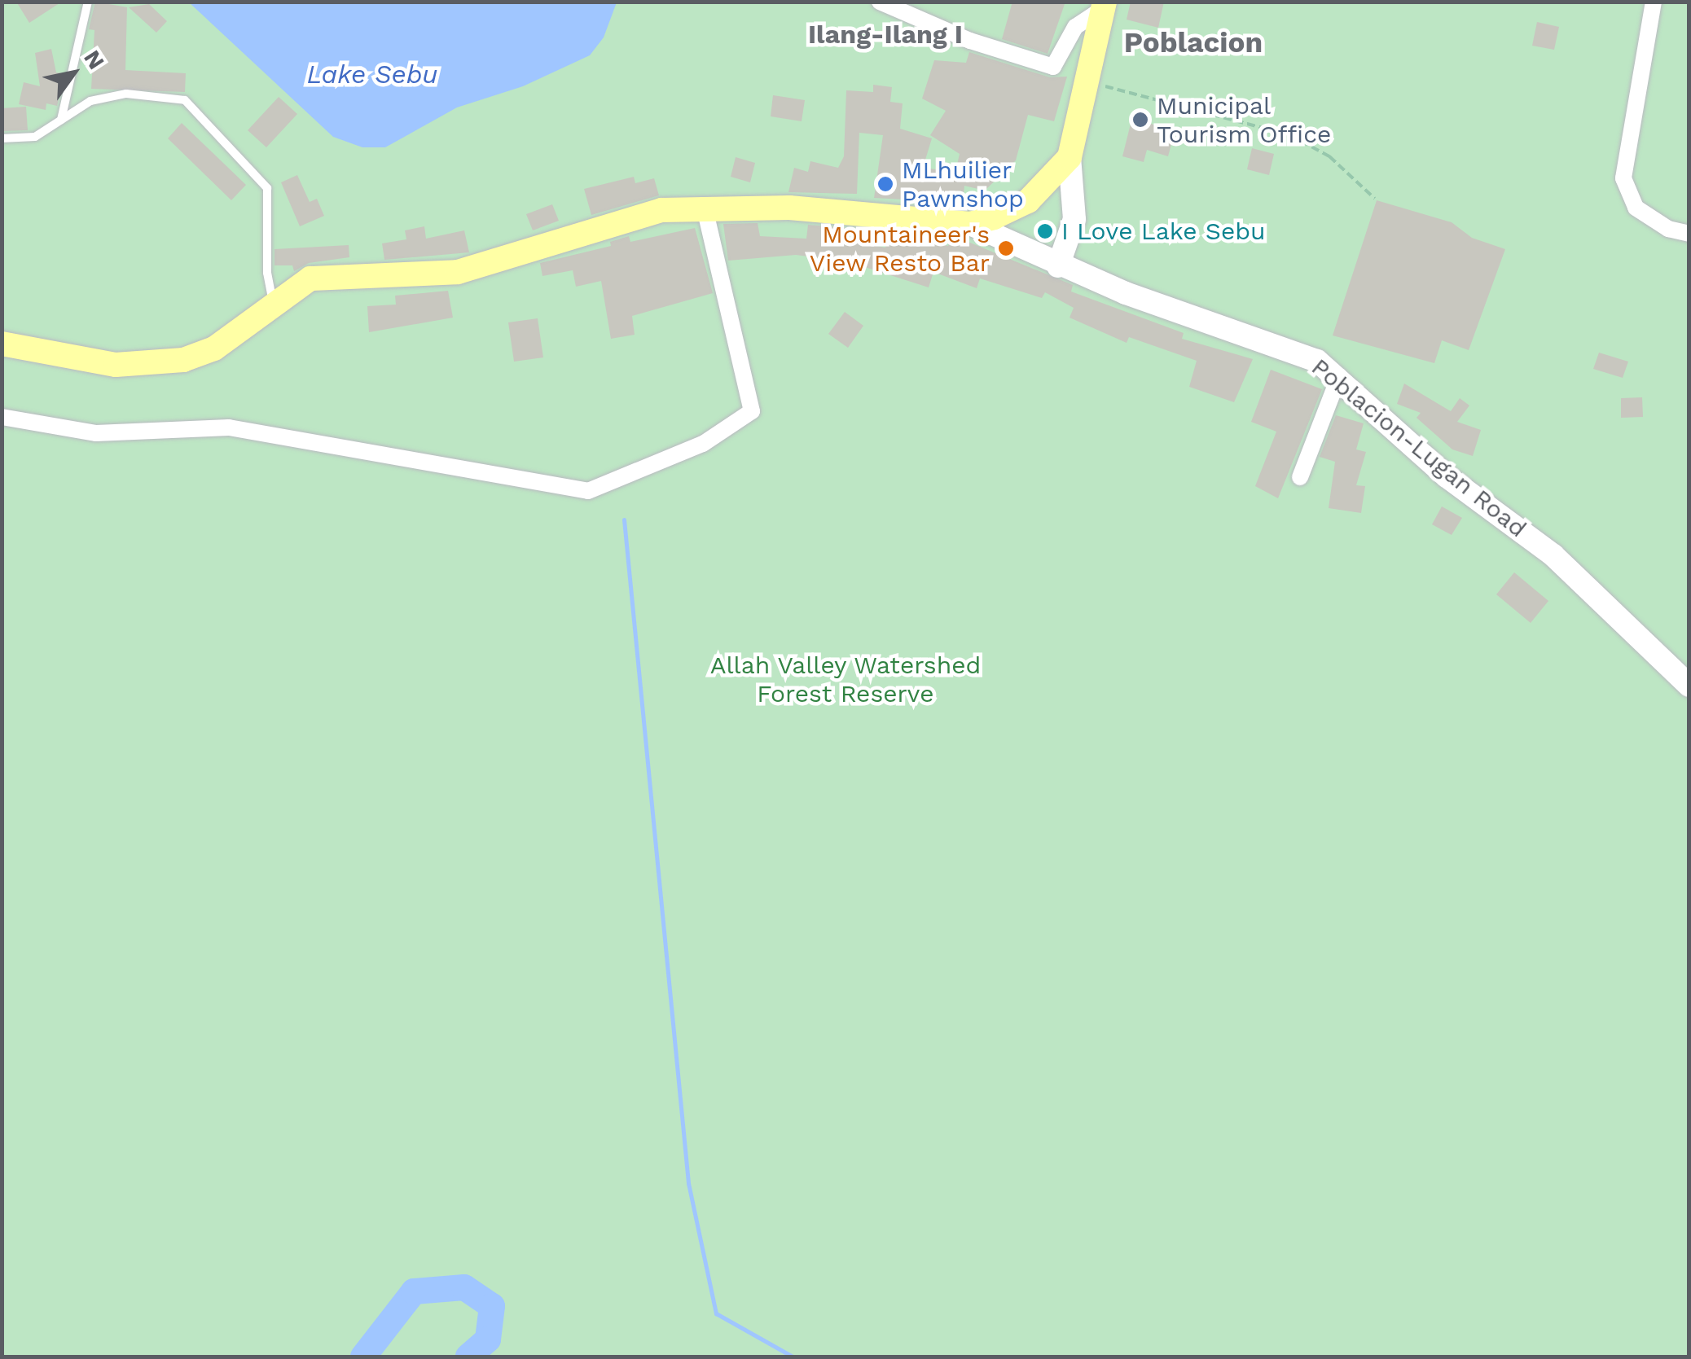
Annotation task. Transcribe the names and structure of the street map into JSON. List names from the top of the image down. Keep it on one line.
{"streets":{"main road":["Poblacion-Lugan Road"]},"districts":["Ilang-Ilang I","Poblacion"],"water":["Lake Sebu"],"parks":["Allah Valley Watershed Forest Reserve"],"places":["Municipal Tourism Office","MLhuilier Pawnshop","I Love Lake Sebu","Mountaineer's View Resto Bar"],"north":"top right"}
